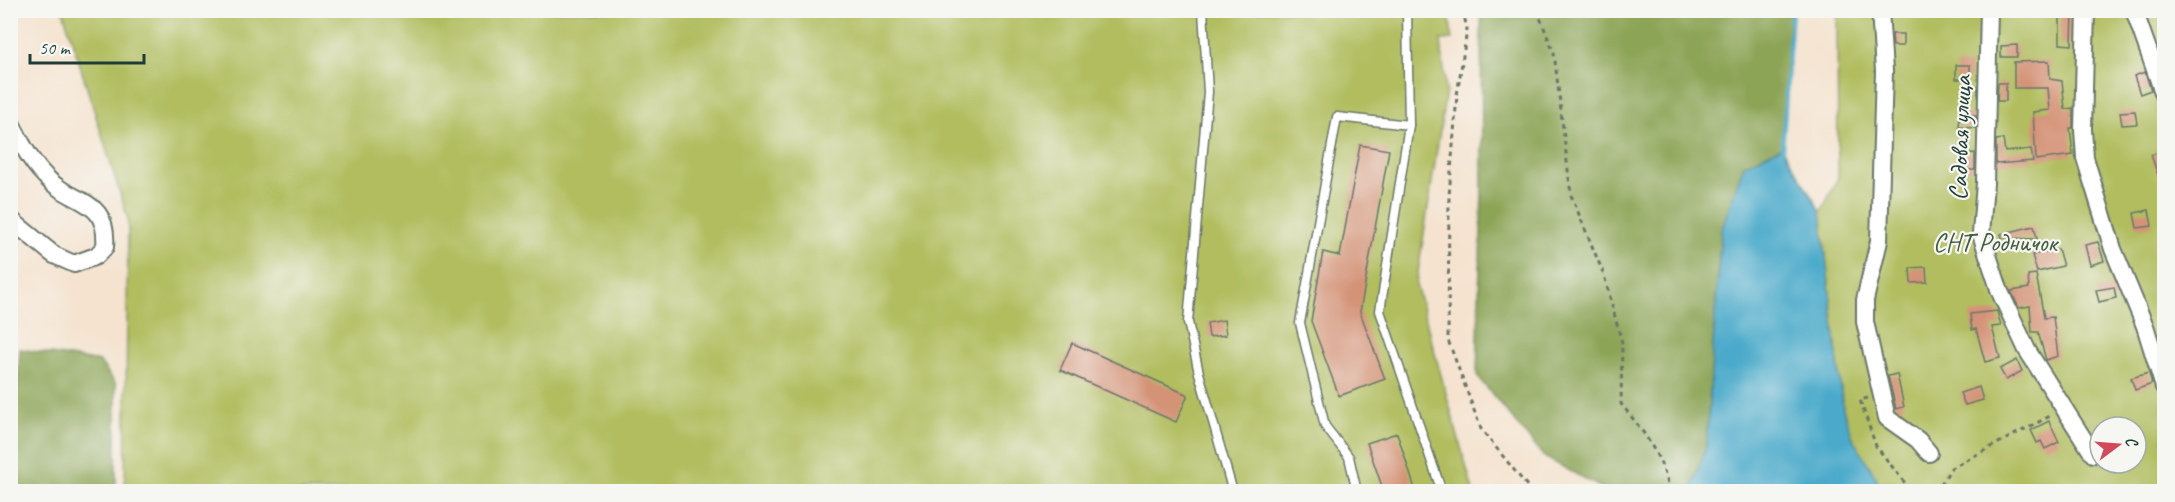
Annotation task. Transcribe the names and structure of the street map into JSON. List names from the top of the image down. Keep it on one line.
{"streets":{"street":["Садовая улица"]},"parks":["СНТ Родничок"],"scale_bar":"50 m","north":"right"}
